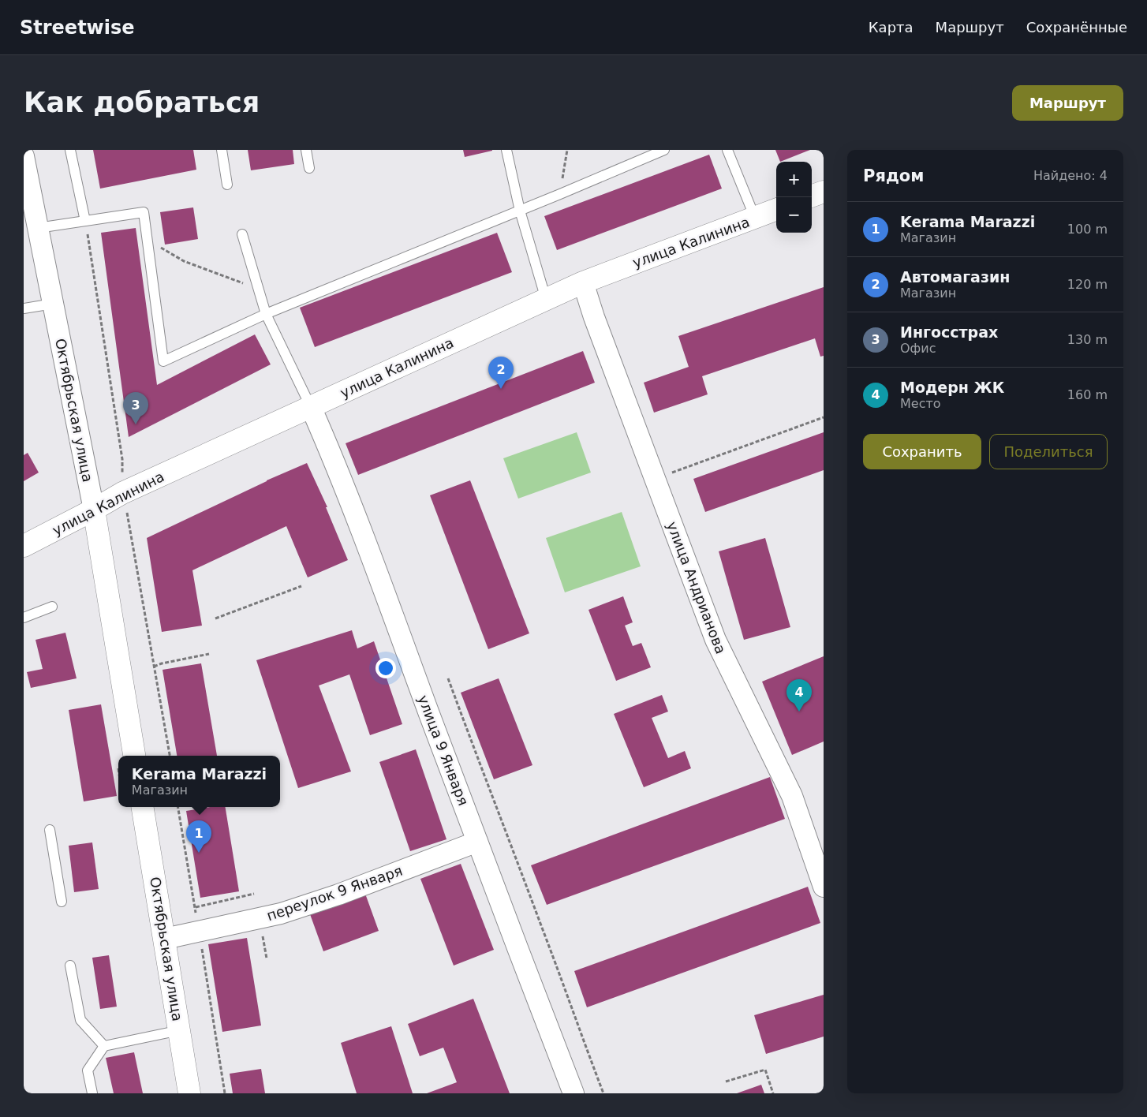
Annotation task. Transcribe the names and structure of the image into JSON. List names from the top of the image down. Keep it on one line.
{"streets":{"main road":["улица Калинина","Октябрьская улица"],"street":["улица Андрианова","улица 9 Января","переулок 9 Января"]},"crossings":[["улица Калинина","Октябрьская улица"],["улица Калинина","улица Андрианова"],["улица Калинина","улица 9 Января"],["Октябрьская улица","переулок 9 Января"],["улица 9 Января","переулок 9 Января"]],"page":{"header":"Streetwise","nav":["Карта","Маршрут","Сохранённые"],"buttons":["Маршрут",["Сохранить","Поделиться"]],"title":"Как добраться","heading":["Рядом","Найдено: 4"],"map_buttons":["+","−"],"list":[{"mark":"1","name":"Kerama Marazzi","note":"Магазин","value":"100 m"},{"mark":"2","name":"Автомагазин","note":"Магазин","value":"120 m"},{"mark":"3","name":"Ингосстрах","note":"Офис","value":"130 m"},{"mark":"4","name":"Модерн ЖК","note":"Место","value":"160 m"}],"pins":["2","3","4","1"],"popup":["Kerama Marazzi","Магазин"]}}
